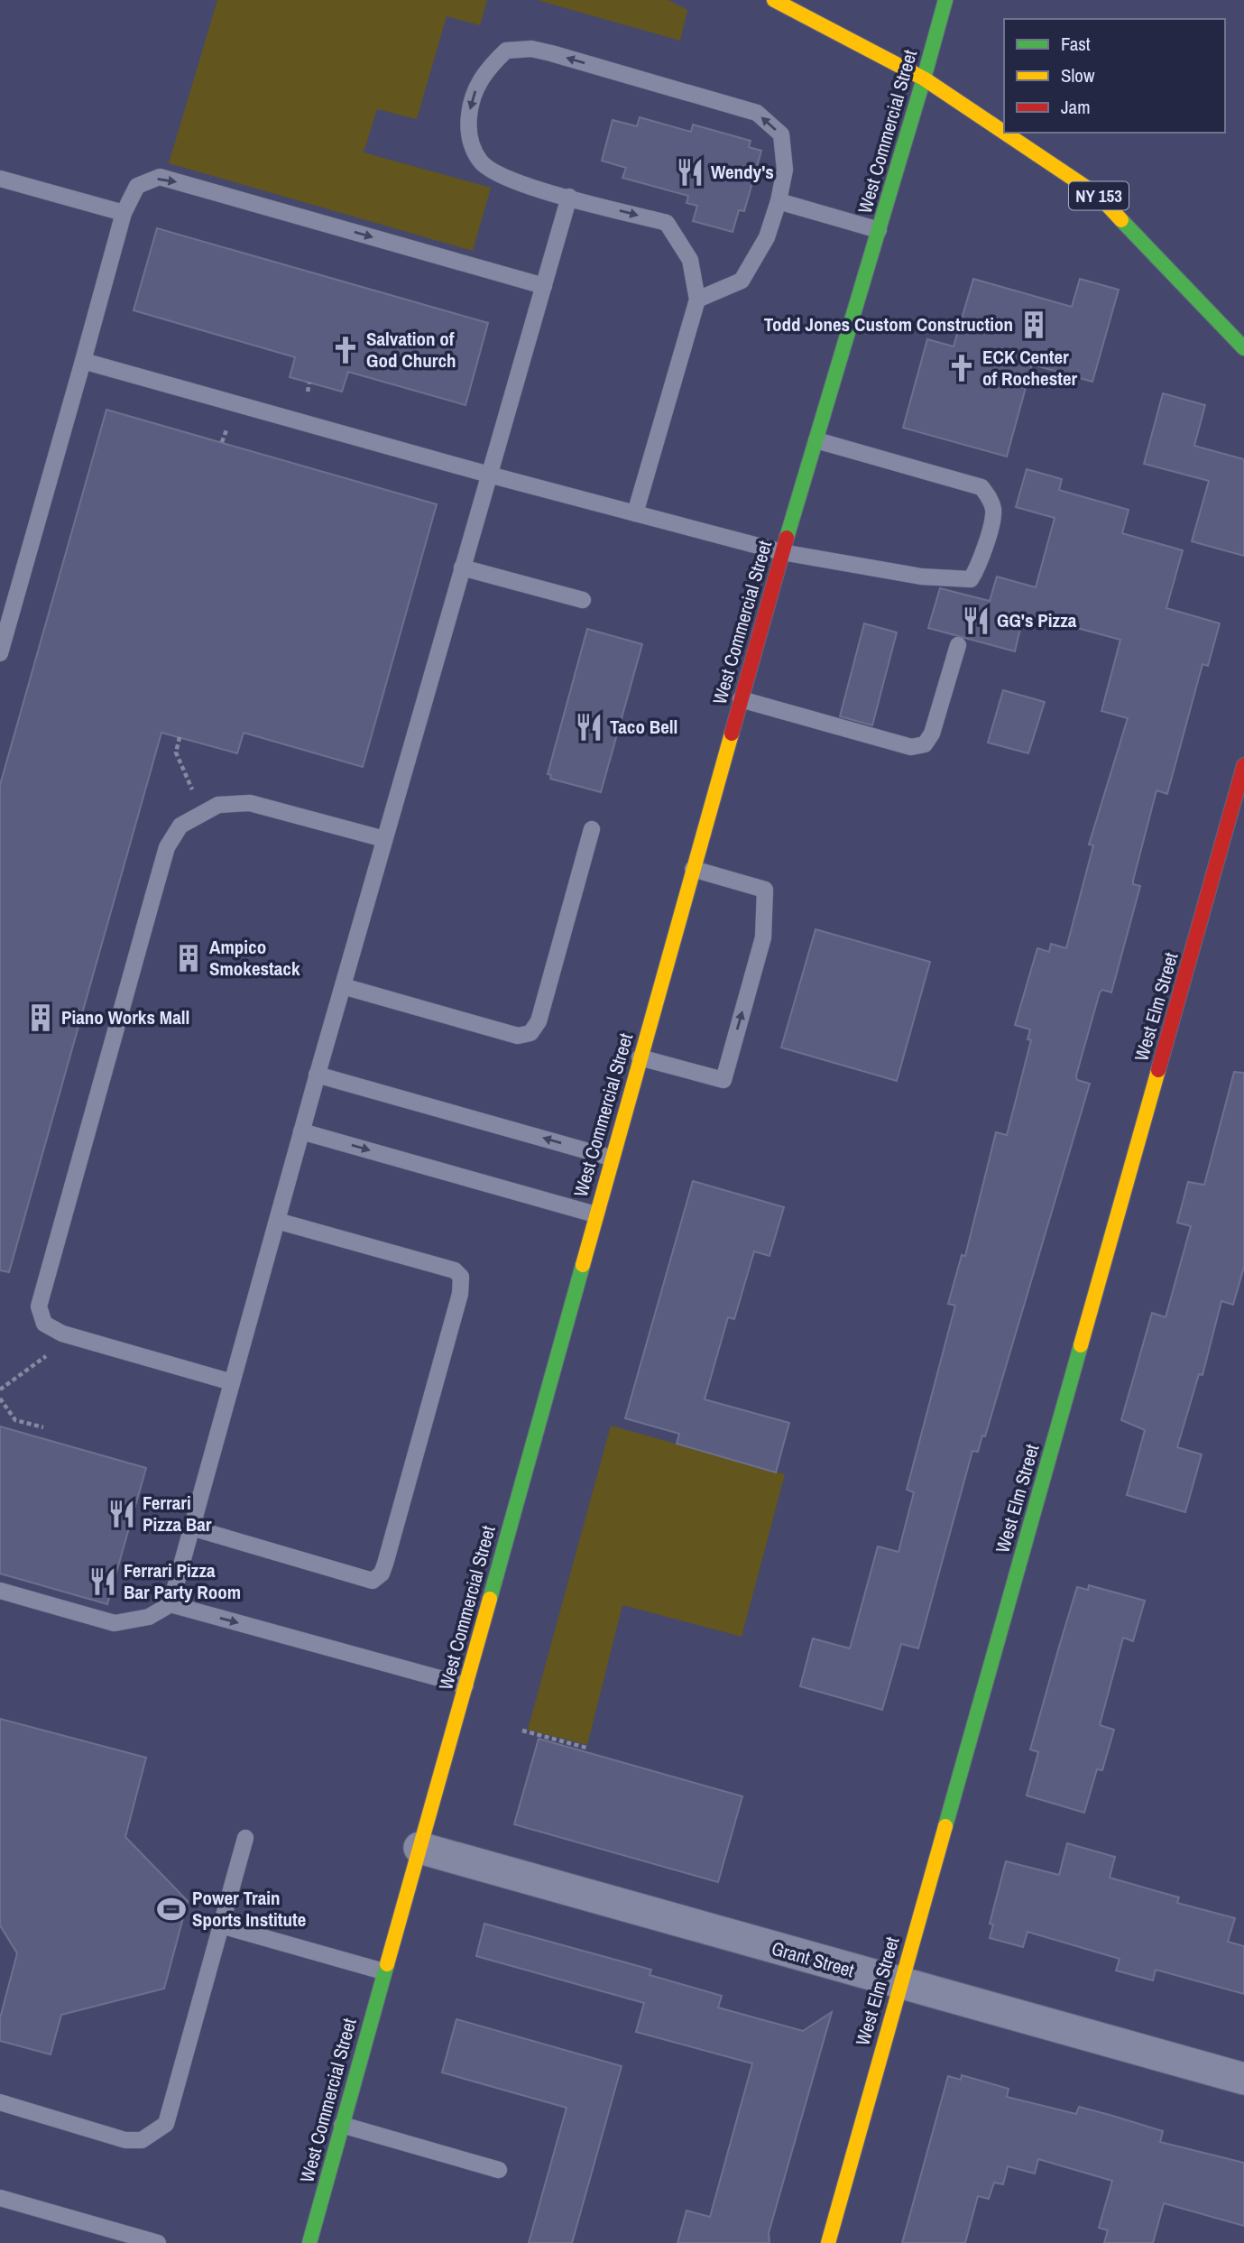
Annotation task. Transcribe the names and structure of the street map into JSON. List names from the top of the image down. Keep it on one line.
{"streets":{"main road":["West Commercial Street","NY 153","West Elm Street"],"street":["Grant Street"]},"crossings":[["West Commercial Street","NY 153"],["West Commercial Street","Grant Street"],["West Elm Street","Grant Street"]],"places":{"restaurant":["Wendy's","GG's Pizza","Taco Bell","Ferrari Pizza Bar","Ferrari Pizza Bar Party Room"],"building":["Todd Jones Custom Construction","Ampico Smokestack","Piano Works Mall"],"church":["Salvation of God Church","ECK Center of Rochester"],"sports":["Power Train Sports Institute"]},"legend":["Fast","Slow","Jam"]}
